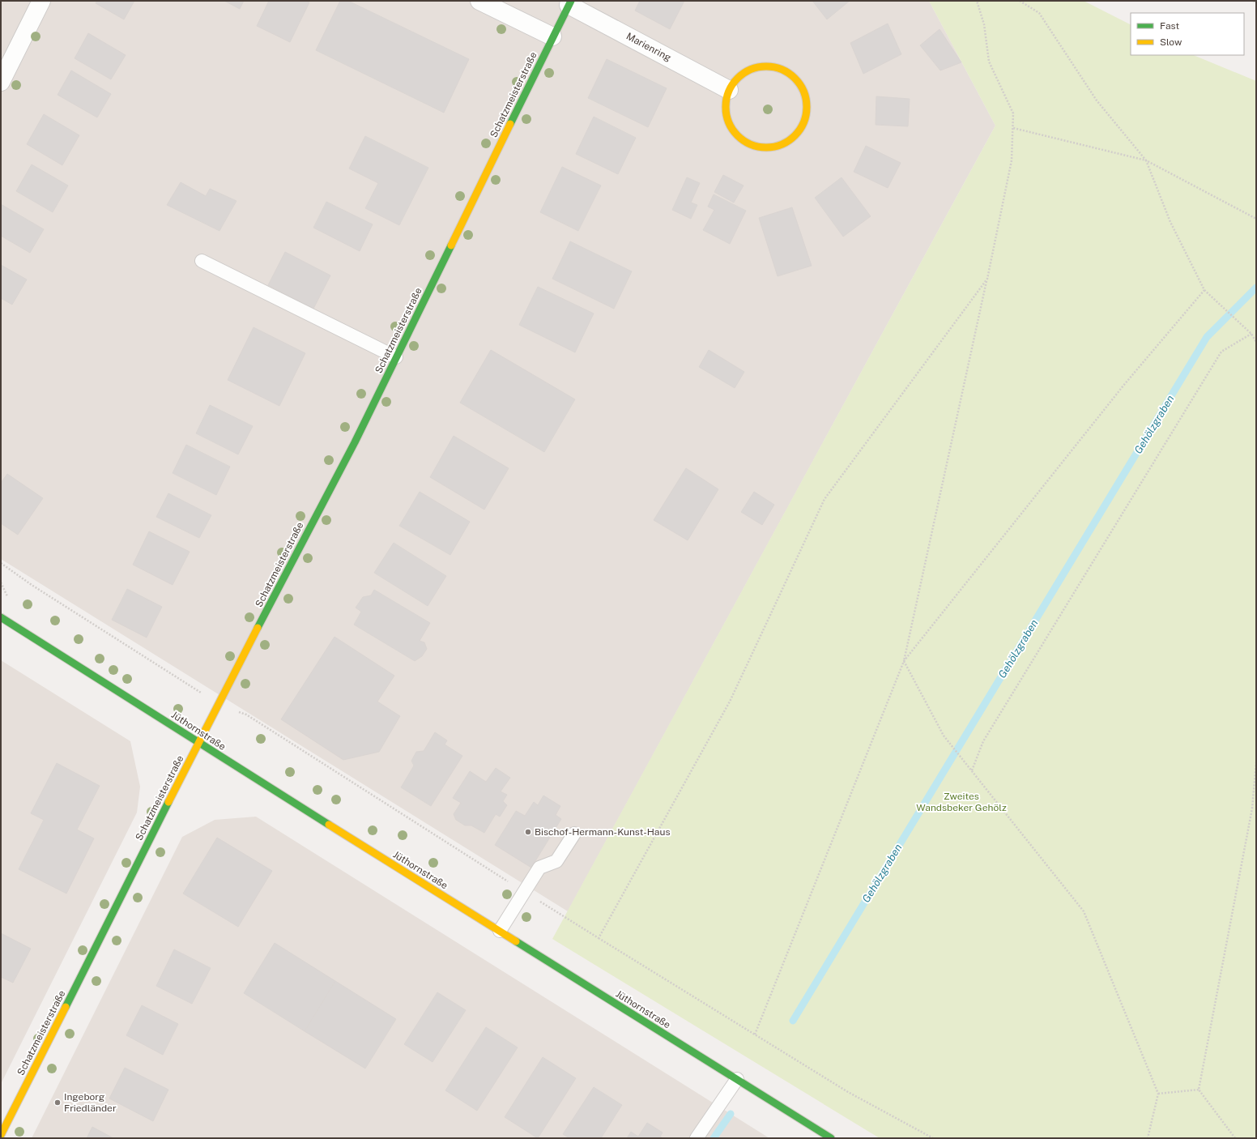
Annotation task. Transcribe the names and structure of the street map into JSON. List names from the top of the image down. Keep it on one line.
{"streets":{"street":["Marienring","Schatzmeisterstraße","Jüthornstraße"]},"crossings":[["Marienring","Schatzmeisterstraße"],["Schatzmeisterstraße","Jüthornstraße"]],"water":["Gehölzgraben"],"parks":["Zweites Wandsbeker Gehölz"],"places":["Bischof-Hermann-Kunst-Haus","Ingeborg Friedländer"],"legend":["Fast","Slow"]}
